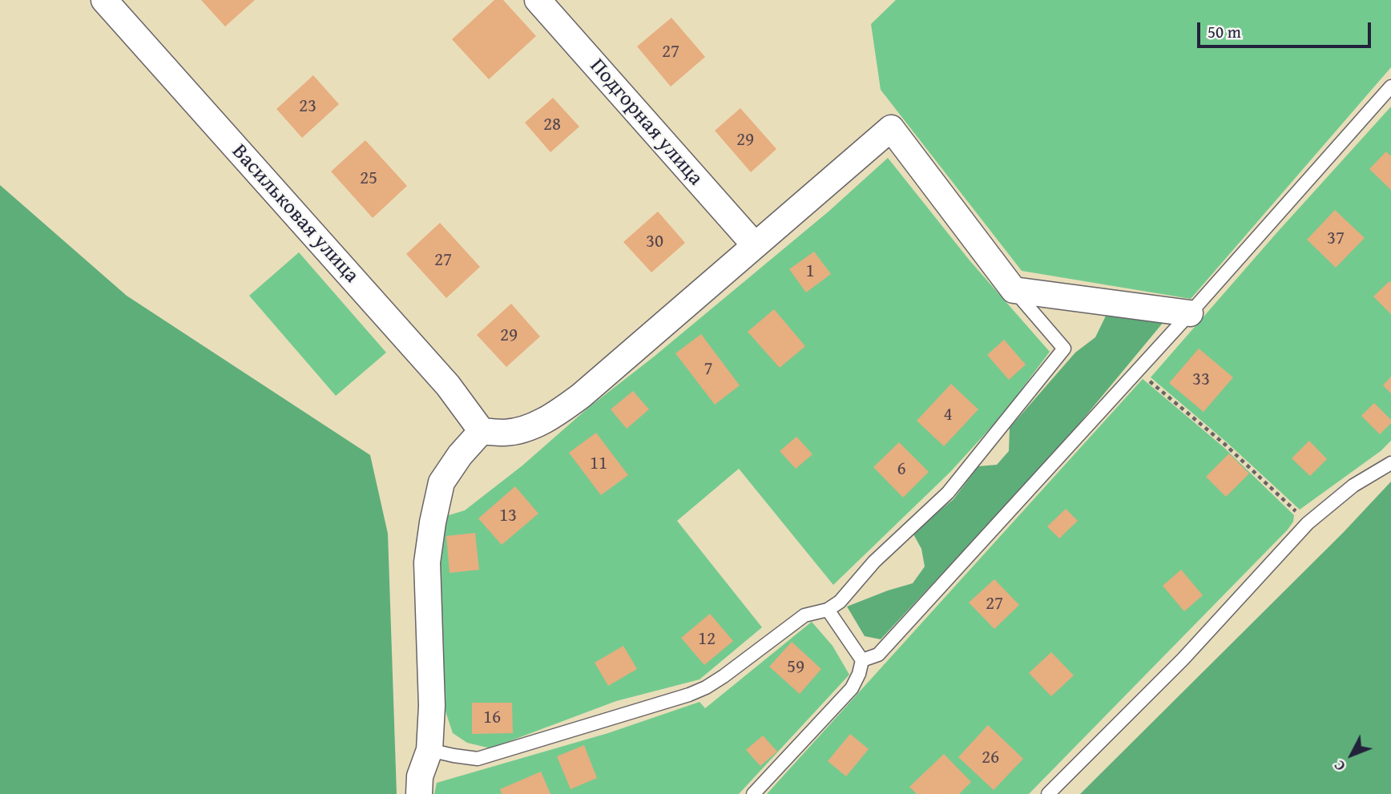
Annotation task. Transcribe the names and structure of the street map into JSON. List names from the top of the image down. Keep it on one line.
{"streets":{"street":["Подгорная улица","Васильковая улица"]},"house_numbers":["27","23","28","29","25","37","30","27","1","29","7","33","4","11","6","13","27","12","59","16","26"],"scale_bar":"50 m","north":"bottom left"}
